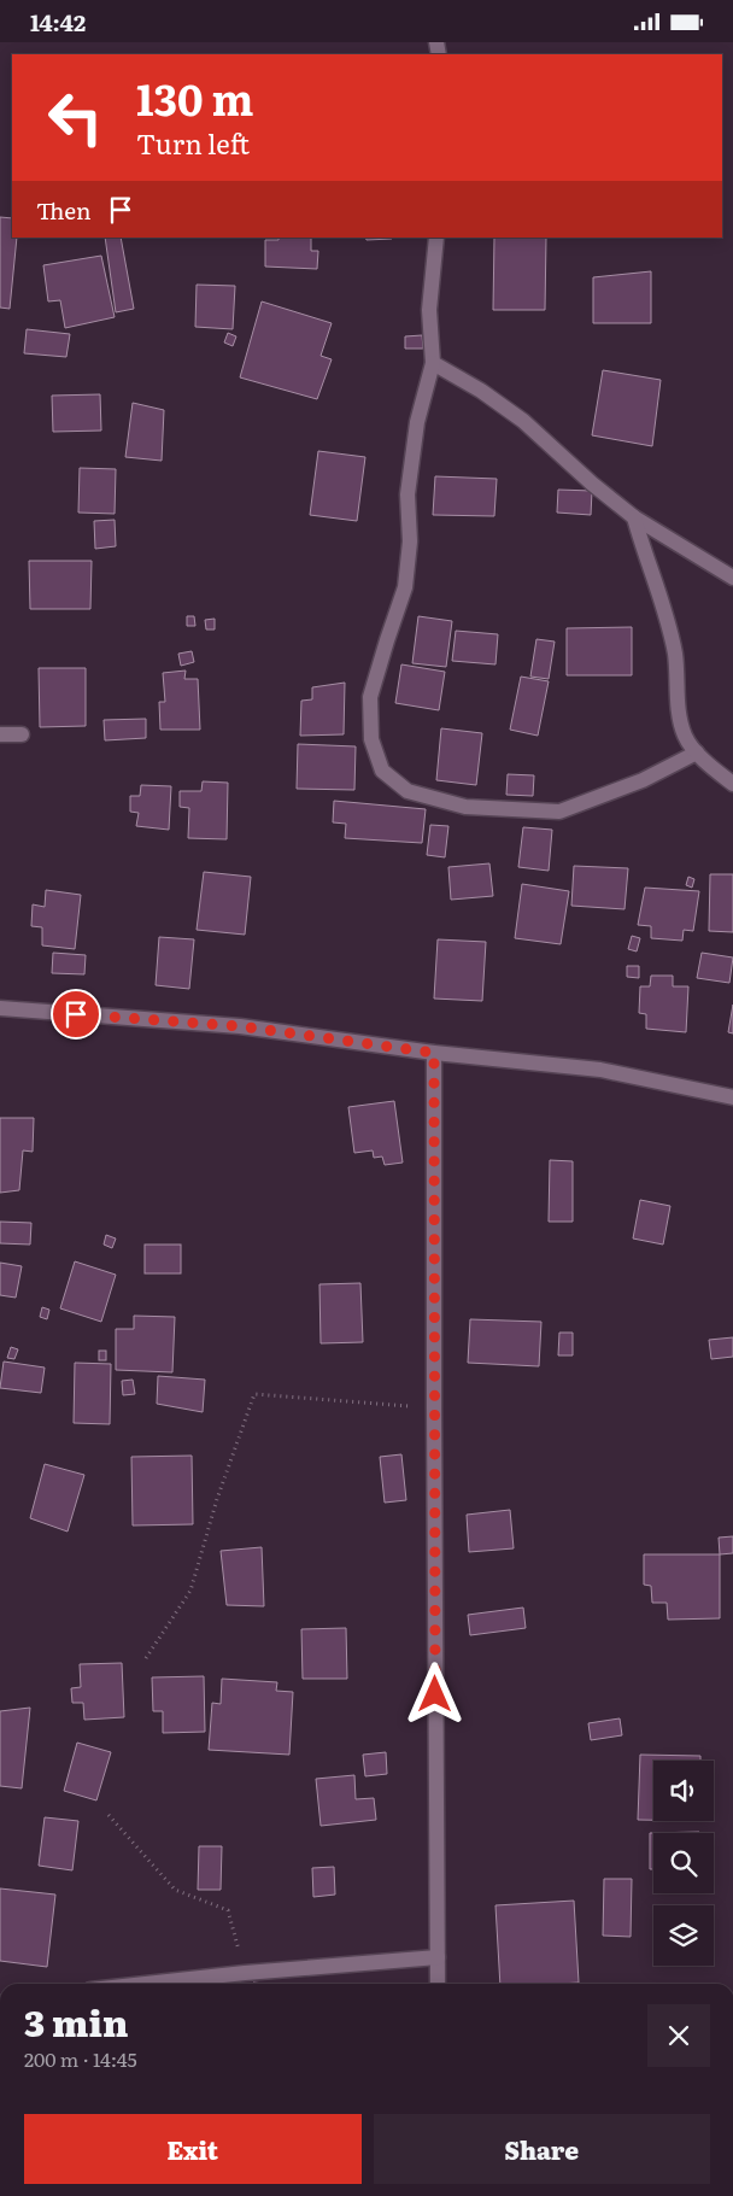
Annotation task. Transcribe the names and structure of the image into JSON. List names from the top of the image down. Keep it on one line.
{"page":{"status":"14:42","turn":["130 m","Turn left"],"then":"Then","heading":["3 min","200 m · 14:45"],"buttons":["Exit","Share"]}}
